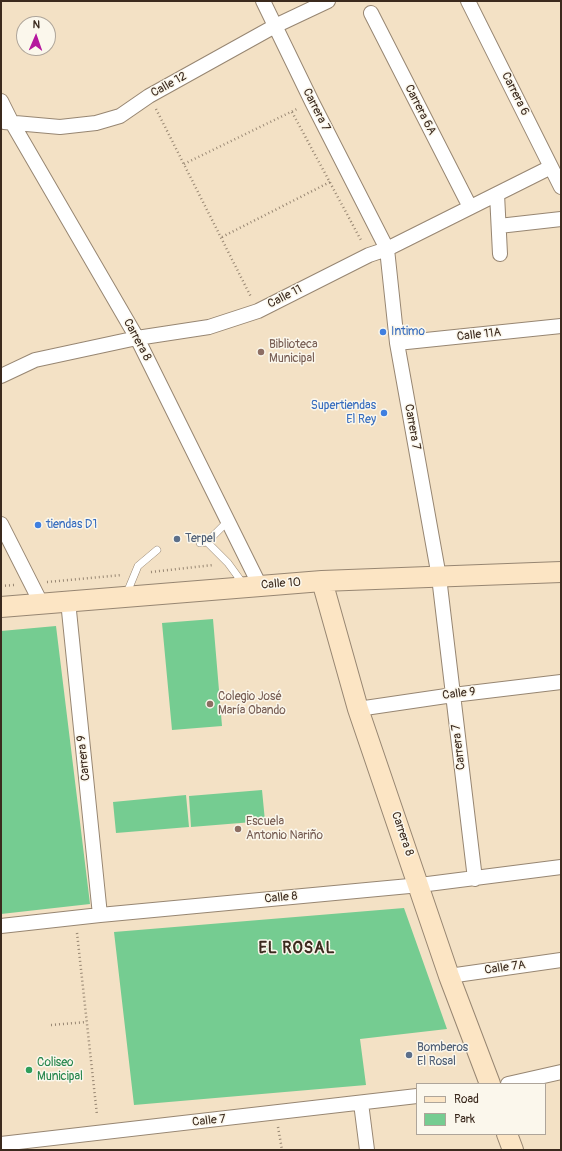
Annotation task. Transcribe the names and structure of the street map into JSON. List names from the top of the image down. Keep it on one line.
{"streets":{"street":["Calle 12","Carrera 6","Carrera 7","Carrera 6A","Calle 11","Calle 11A","Carrera 8","Calle 10","Calle 9","Carrera 9","Calle 8","Calle 7A","Calle 7"]},"crossings":[["Calle 12","Carrera 7"],["Calle 12","Carrera 8"],["Carrera 6","Calle 11"],["Carrera 7","Calle 11"],["Carrera 7","Calle 11A"],["Carrera 7","Calle 10"],["Carrera 7","Calle 9"],["Carrera 7","Calle 8"],["Carrera 6A","Calle 11"],["Calle 11","Carrera 8"],["Carrera 8","Calle 10"],["Carrera 8","Calle 9"],["Carrera 8","Calle 8"],["Carrera 8","Calle 7A"],["Calle 10","Carrera 9"],["Carrera 9","Calle 8"]],"districts":["EL ROSAL"],"places":["Intimo","Biblioteca Municipal","Supertiendas El Rey","tiendas D1","Terpel","Colegio José María Obando","Escuela Antonio Nariño","Bomberos El Rosal","Coliseo Municipal"],"legend":["Road","Park"],"north":"top"}
